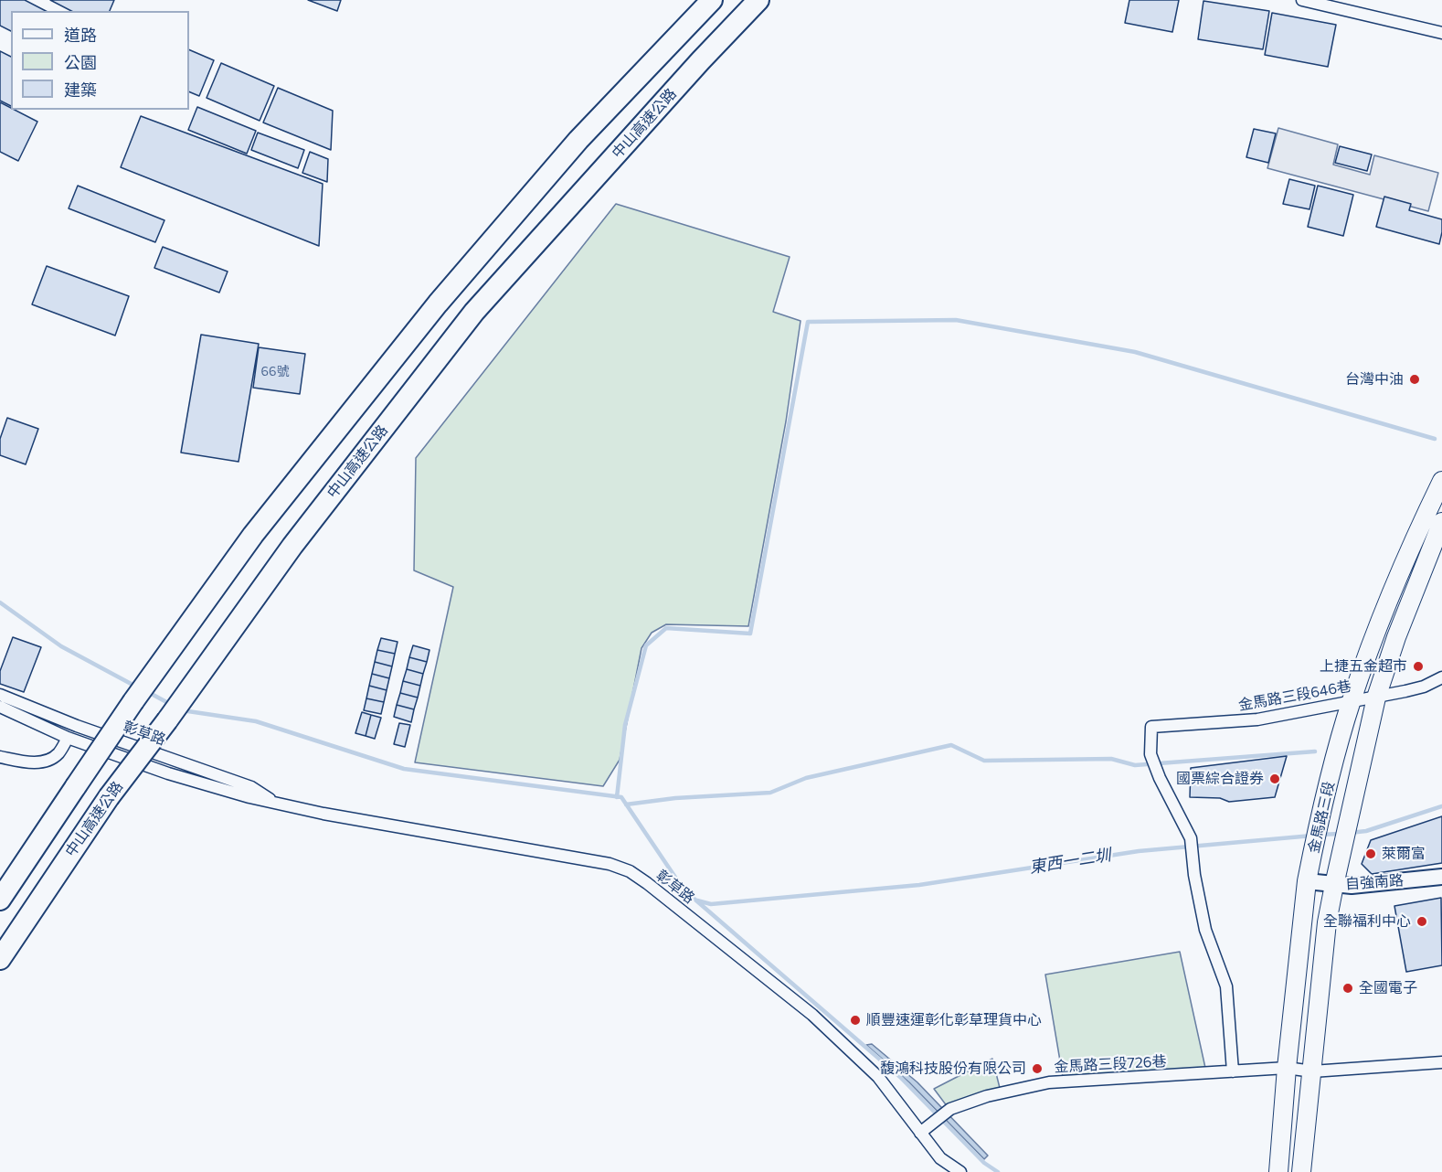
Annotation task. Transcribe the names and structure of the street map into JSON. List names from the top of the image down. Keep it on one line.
{"streets":{"highway":["中山高速公路"],"main road":["金馬路三段"],"street":["金馬路三段646巷","彰草路","自強南路","金馬路三段726巷"]},"crossings":[["金馬路三段646巷","金馬路三段"],["金馬路三段646巷","金馬路三段726巷"],["彰草路","金馬路三段726巷"],["金馬路三段","自強南路"],["金馬路三段","金馬路三段726巷"]],"water":["東西一二圳"],"places":["台灣中油","上捷五金超市","國票綜合證券","萊爾富","全聯福利中心","全國電子","順豐速運彰化彰草理貨中心","馥鴻科技股份有限公司"],"house_numbers":["66號"],"legend":["道路","公園","建築"]}
